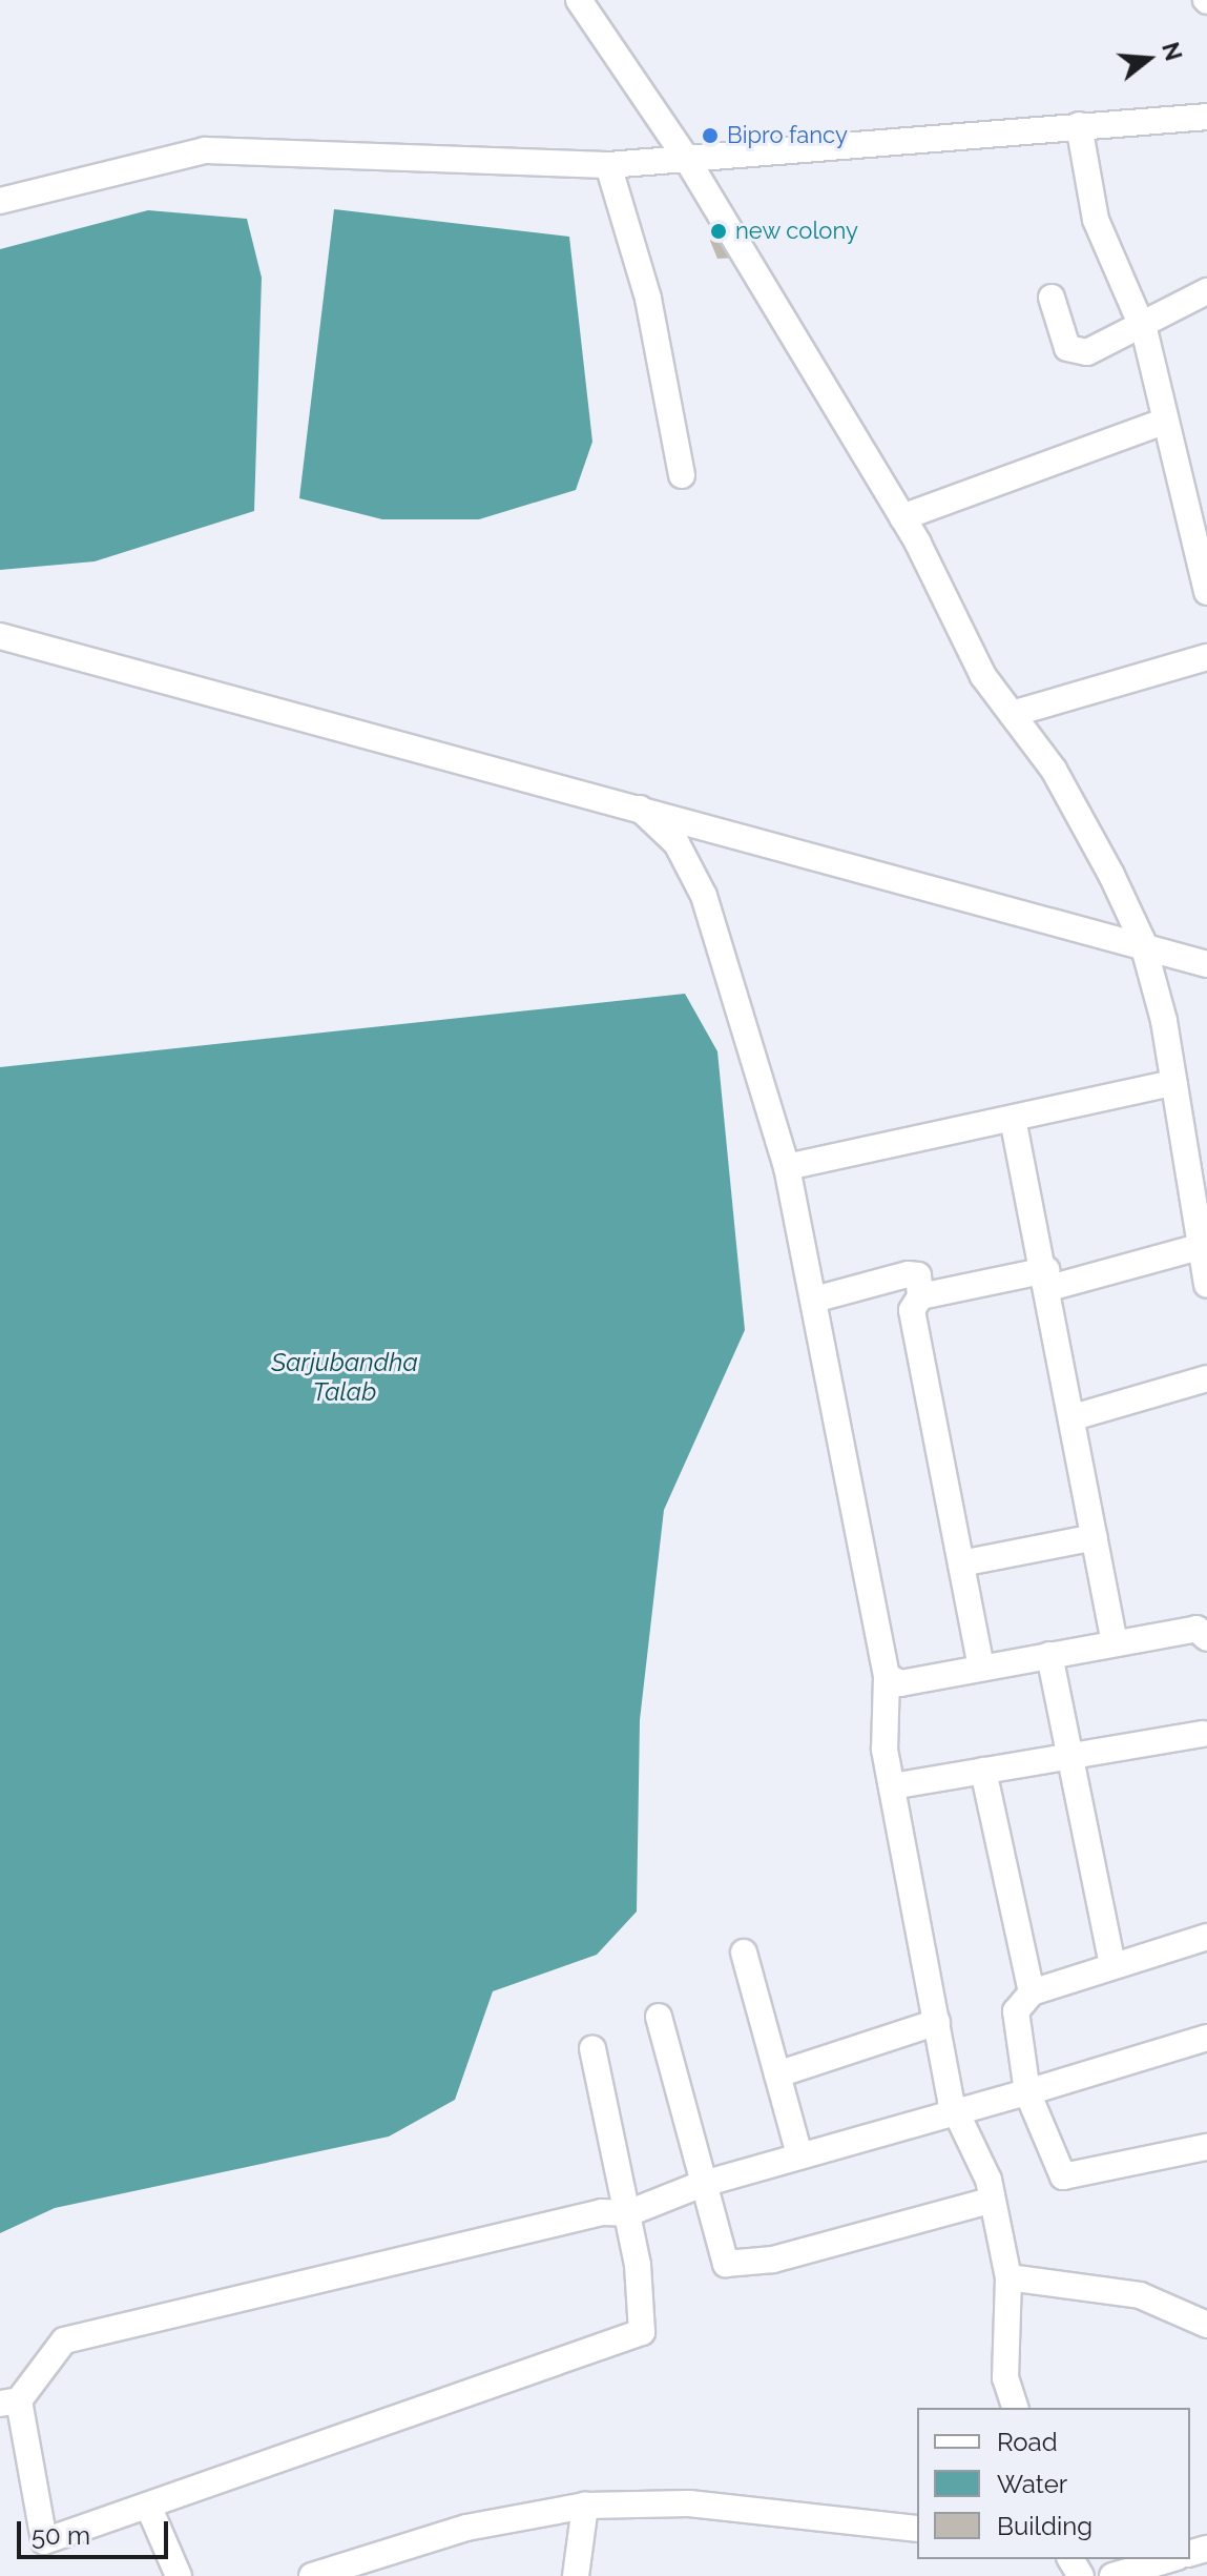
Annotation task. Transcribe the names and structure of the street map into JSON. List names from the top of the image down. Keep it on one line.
{"water":["Sarjubandha Talab"],"places":["Bipro fancy","new colony"],"legend":["Road","Water","Building"],"scale_bar":"50 m","north":"right"}
